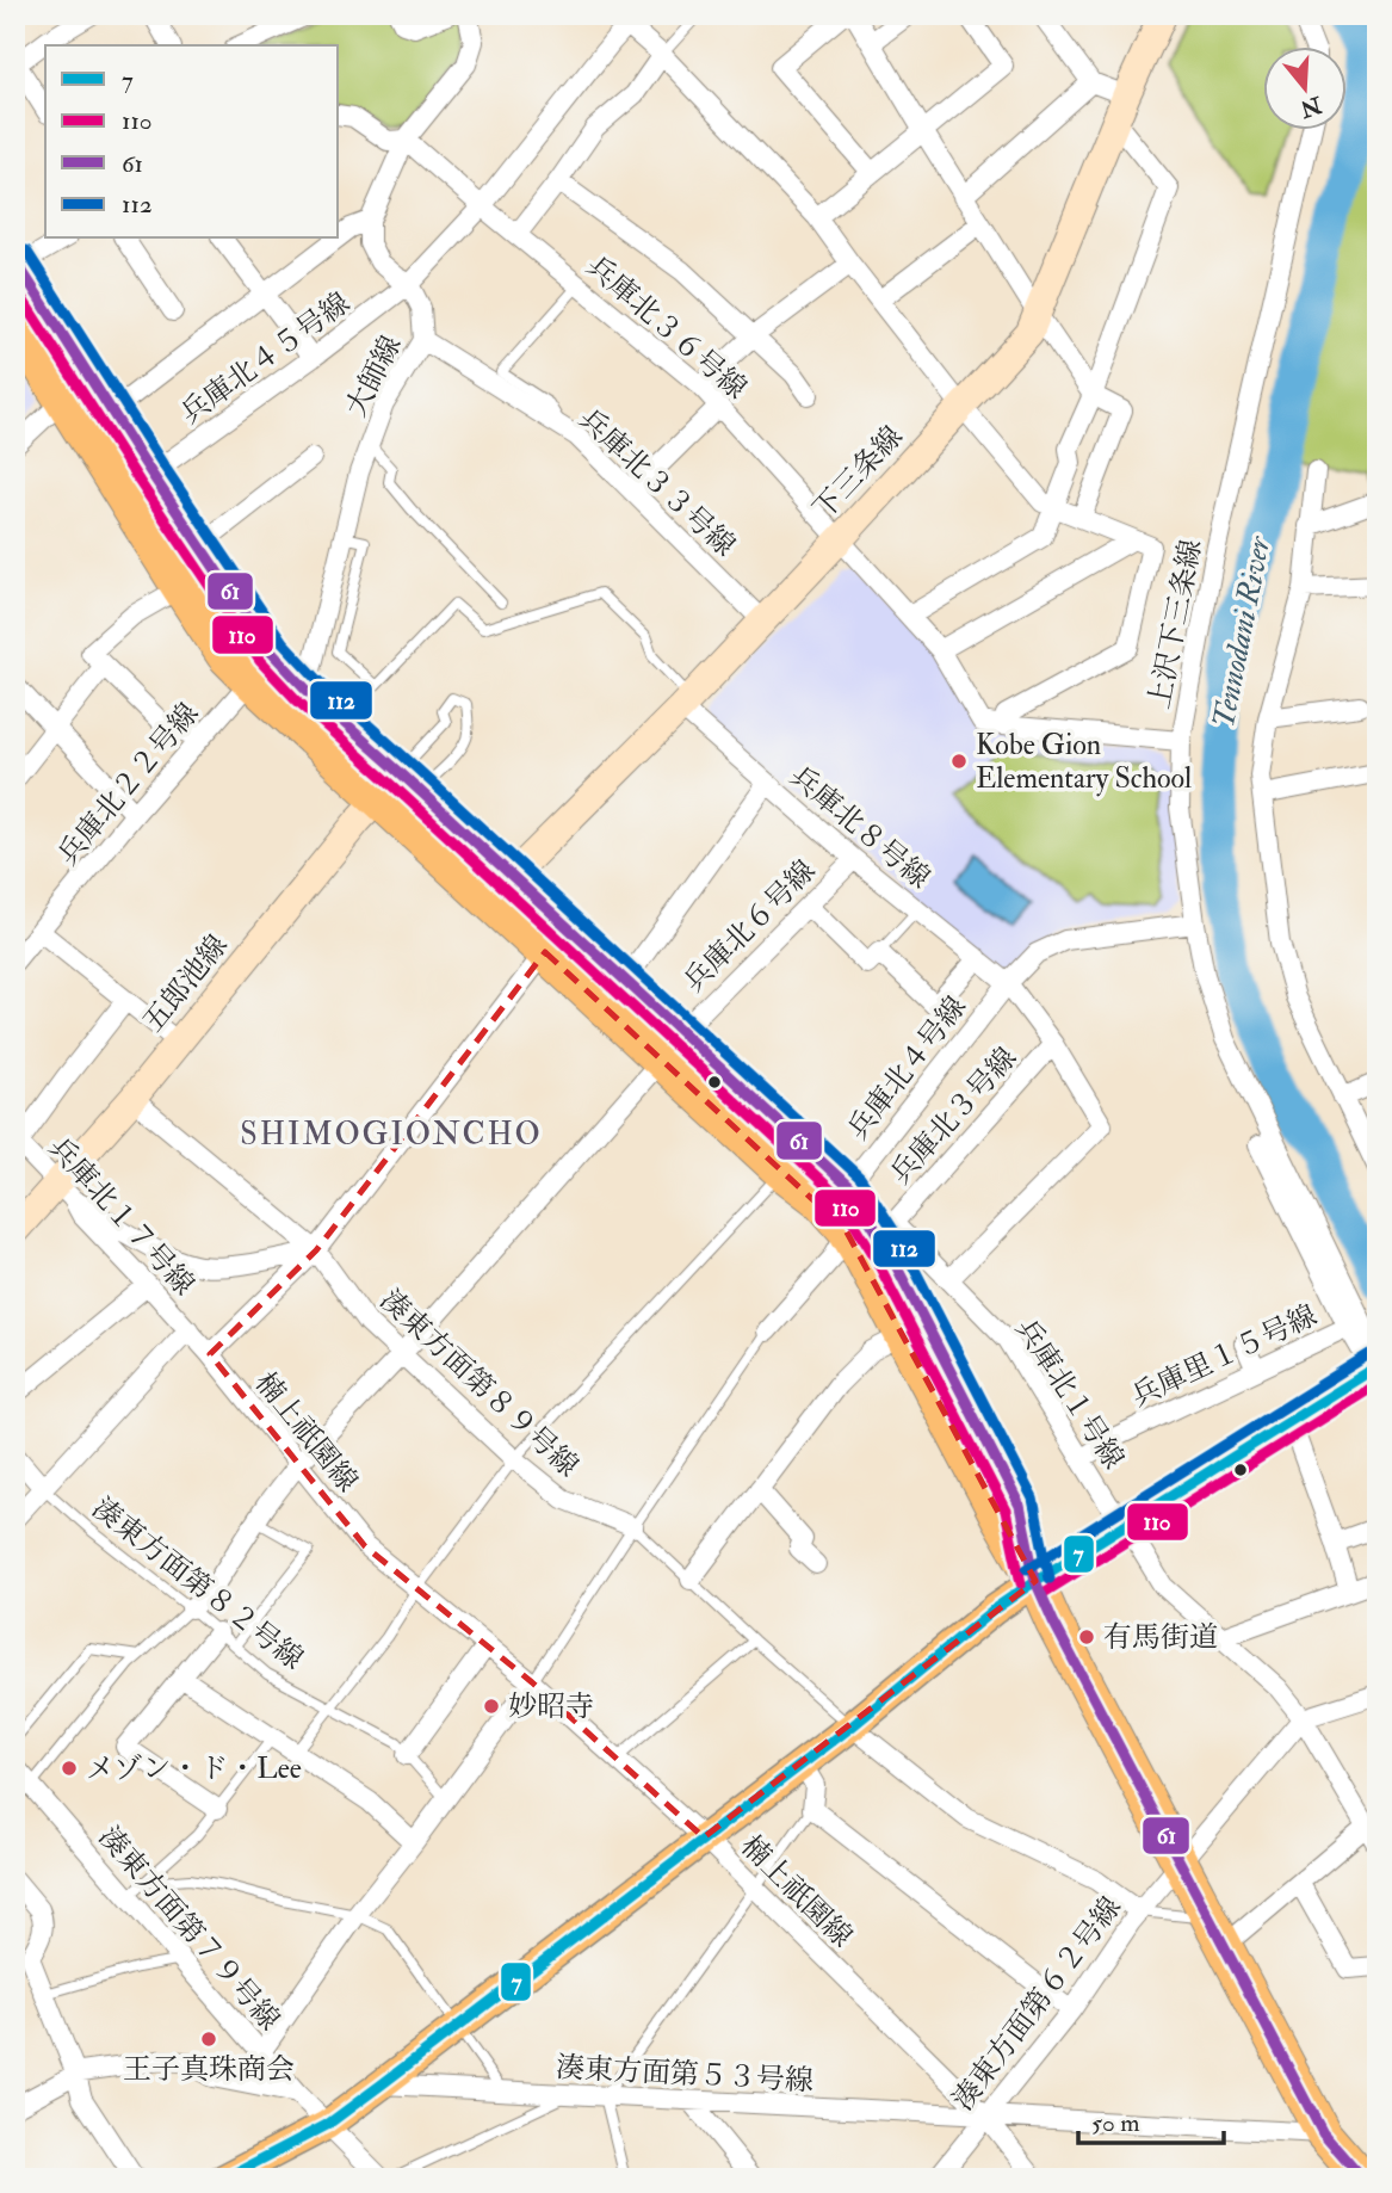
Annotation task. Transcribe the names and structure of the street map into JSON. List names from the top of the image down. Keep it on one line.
{"streets":{"street":["兵庫北３６号線","兵庫北４５号線","大師線","下三条線","兵庫北３３号線","上沢下三条線","兵庫北２２号線","兵庫北８号線","兵庫北６号線","五郎池線","兵庫北４号線","兵庫北３号線","兵庫北１７号線","兵庫里１５号線","湊東方面第８９号線","兵庫北１号線","楠上祇園線","湊東方面第７９号線","湊東方面第６２号線","湊東方面第５３号線"],"lane":["湊東方面第８２号線"]},"crossings":[["兵庫北３６号線","下三条線"],["兵庫北４５号線","大師線"],["大師線","兵庫北３３号線"],["下三条線","兵庫北３３号線"],["下三条線","兵庫北８号線"],["上沢下三条線","兵庫北４号線"],["兵庫北８号線","兵庫北６号線"],["兵庫北８号線","兵庫北４号線"],["兵庫北８号線","兵庫北３号線"],["兵庫北８号線","兵庫北１号線"],["五郎池線","兵庫北１７号線"],["五郎池線","湊東方面第８９号線"],["兵庫北４号線","兵庫北３号線"],["兵庫北４号線","兵庫北１号線"],["兵庫北３号線","兵庫北１号線"],["兵庫北１７号線","楠上祇園線"],["兵庫里１５号線","兵庫北１号線"],["兵庫北１号線","湊東方面第６２号線"],["楠上祇園線","湊東方面第６２号線"],["楠上祇園線","湊東方面第５３号線"],["湊東方面第７９号線","湊東方面第５３号線"],["湊東方面第６２号線","湊東方面第５３号線"]],"districts":["SHIMOGIONCHO"],"water":["Tennodani River"],"places":["Kobe Gion Elementary School","有馬街道","妙昭寺","メゾン・ド・Lee","王子真珠商会"],"lines":["transit line 112","transit line 61","transit line 110","transit line 7"],"legend":["7","110","61","112"],"scale_bar":"50 m","north":"bottom"}
